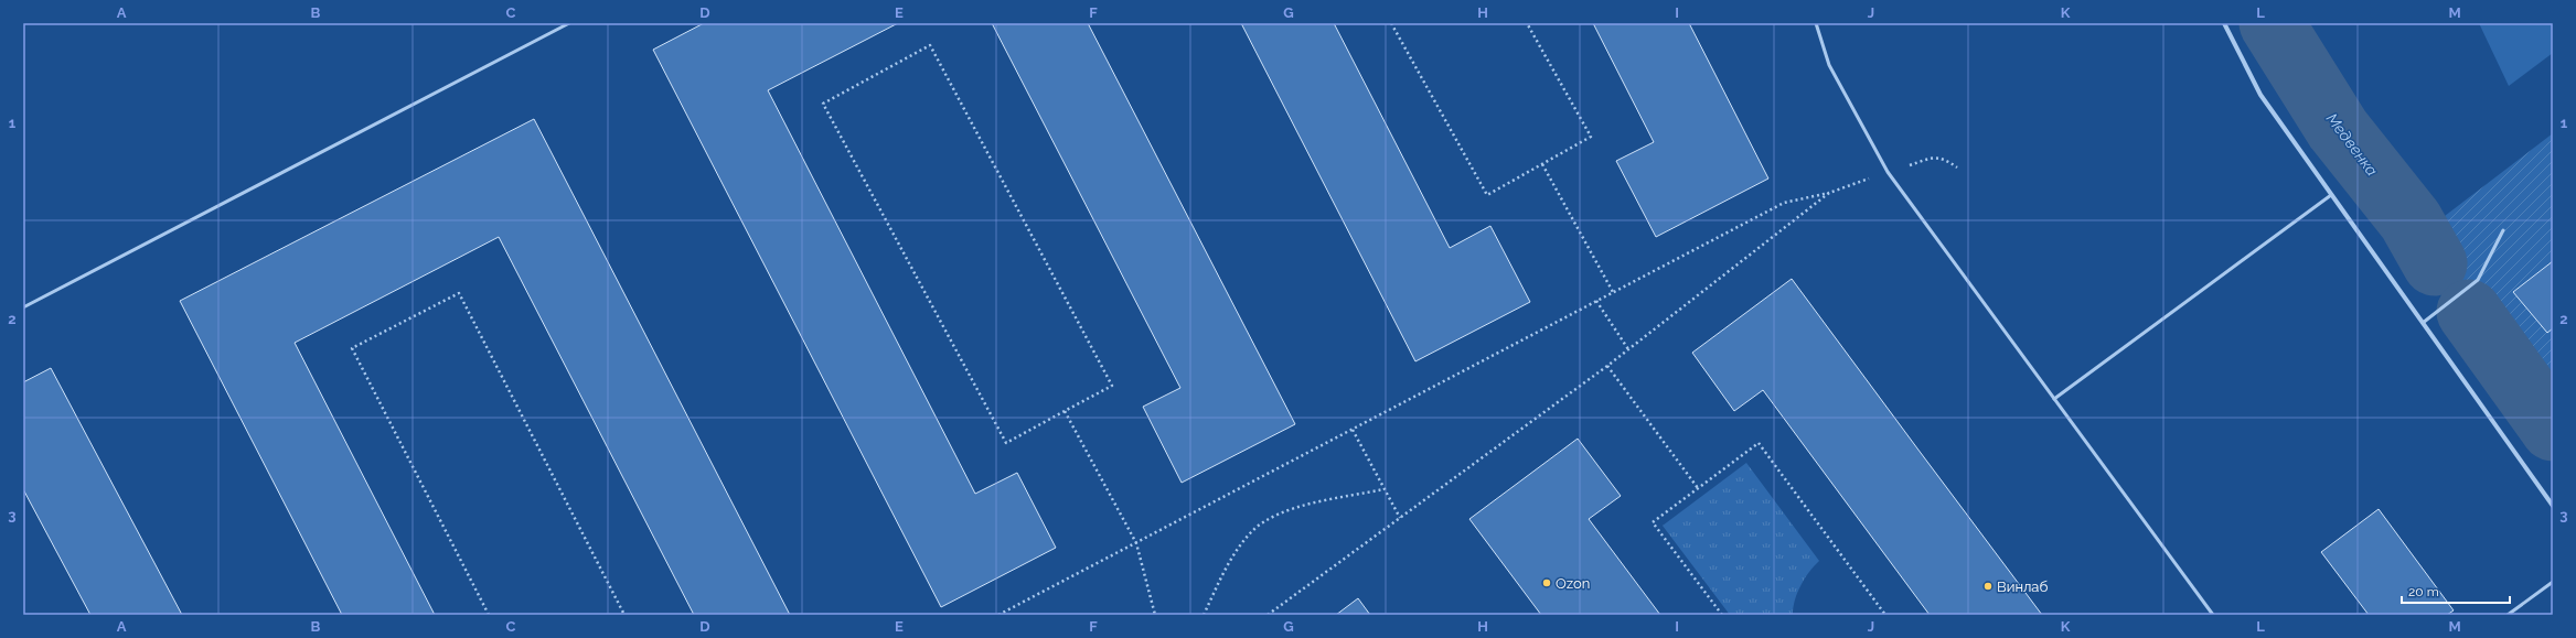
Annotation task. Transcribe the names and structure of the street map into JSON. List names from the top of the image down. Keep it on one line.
{"water":["Медвенка"],"places":["Ozon","Винлаб"],"scale_bar":"20 m","grid":{"columns":["A","B","C","D","E","F","G","H","I","J","K","L","M"],"rows":["1","2","3"]}}
